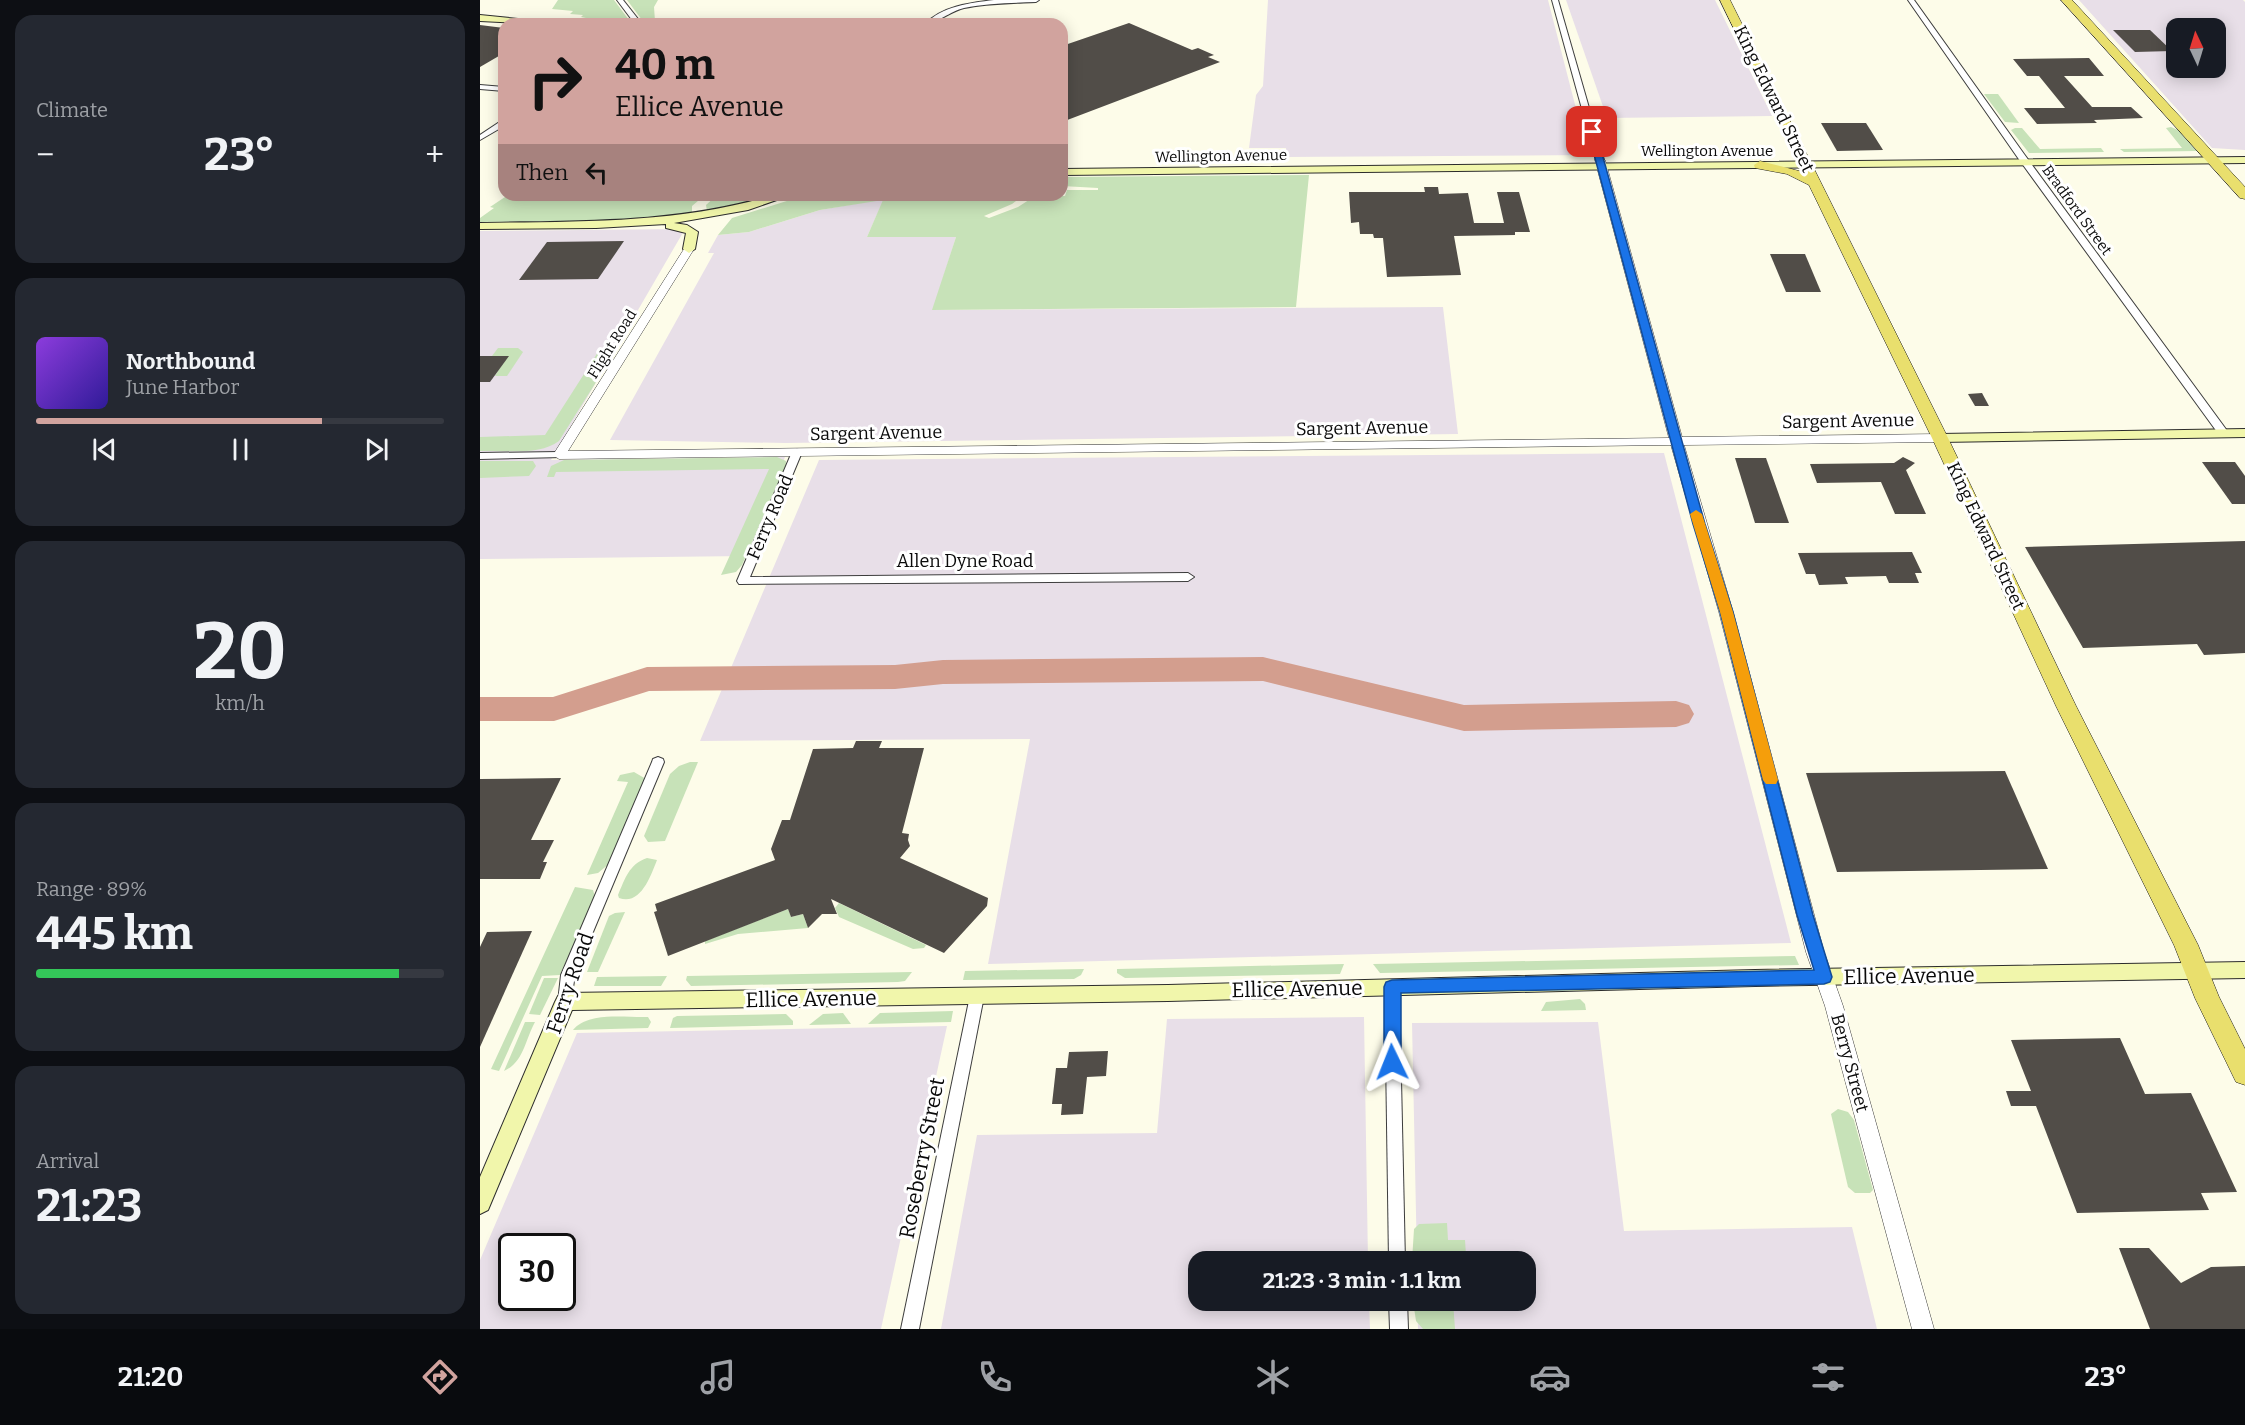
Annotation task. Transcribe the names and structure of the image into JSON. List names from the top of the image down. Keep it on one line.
{"streets":{"main road":["King Edward Street","Wellington Avenue","Sargent Avenue","Ferry Road","Ellice Avenue"],"street":["Bradford Street","Flight Road","Allen Dyne Road","Berry Street","Roseberry Street"]},"crossings":[["King Edward Street","Wellington Avenue"],["King Edward Street","Sargent Avenue"],["King Edward Street","Ellice Avenue"],["Wellington Avenue","Bradford Street"],["Wellington Avenue","Berry Street"],["Bradford Street","Sargent Avenue"],["Flight Road","Sargent Avenue"],["Sargent Avenue","Ferry Road"],["Sargent Avenue","Berry Street"],["Ferry Road","Allen Dyne Road"],["Ferry Road","Ellice Avenue"],["Ellice Avenue","Berry Street"],["Ellice Avenue","Roseberry Street"]],"north":"top","page":{"tile":["Climate",["20","km/h"],["Range · 89%","445 km"],["Arrival","21:23"]],"turn":["40 m","Ellice Avenue"],"heat":["−","23°","+"],"then":"Then","song":["Northbound","June Harbor"],"limit":"30","trip":"21:23 · 3 min · 1.1 km","tabs":["21:20","23°"]}}
